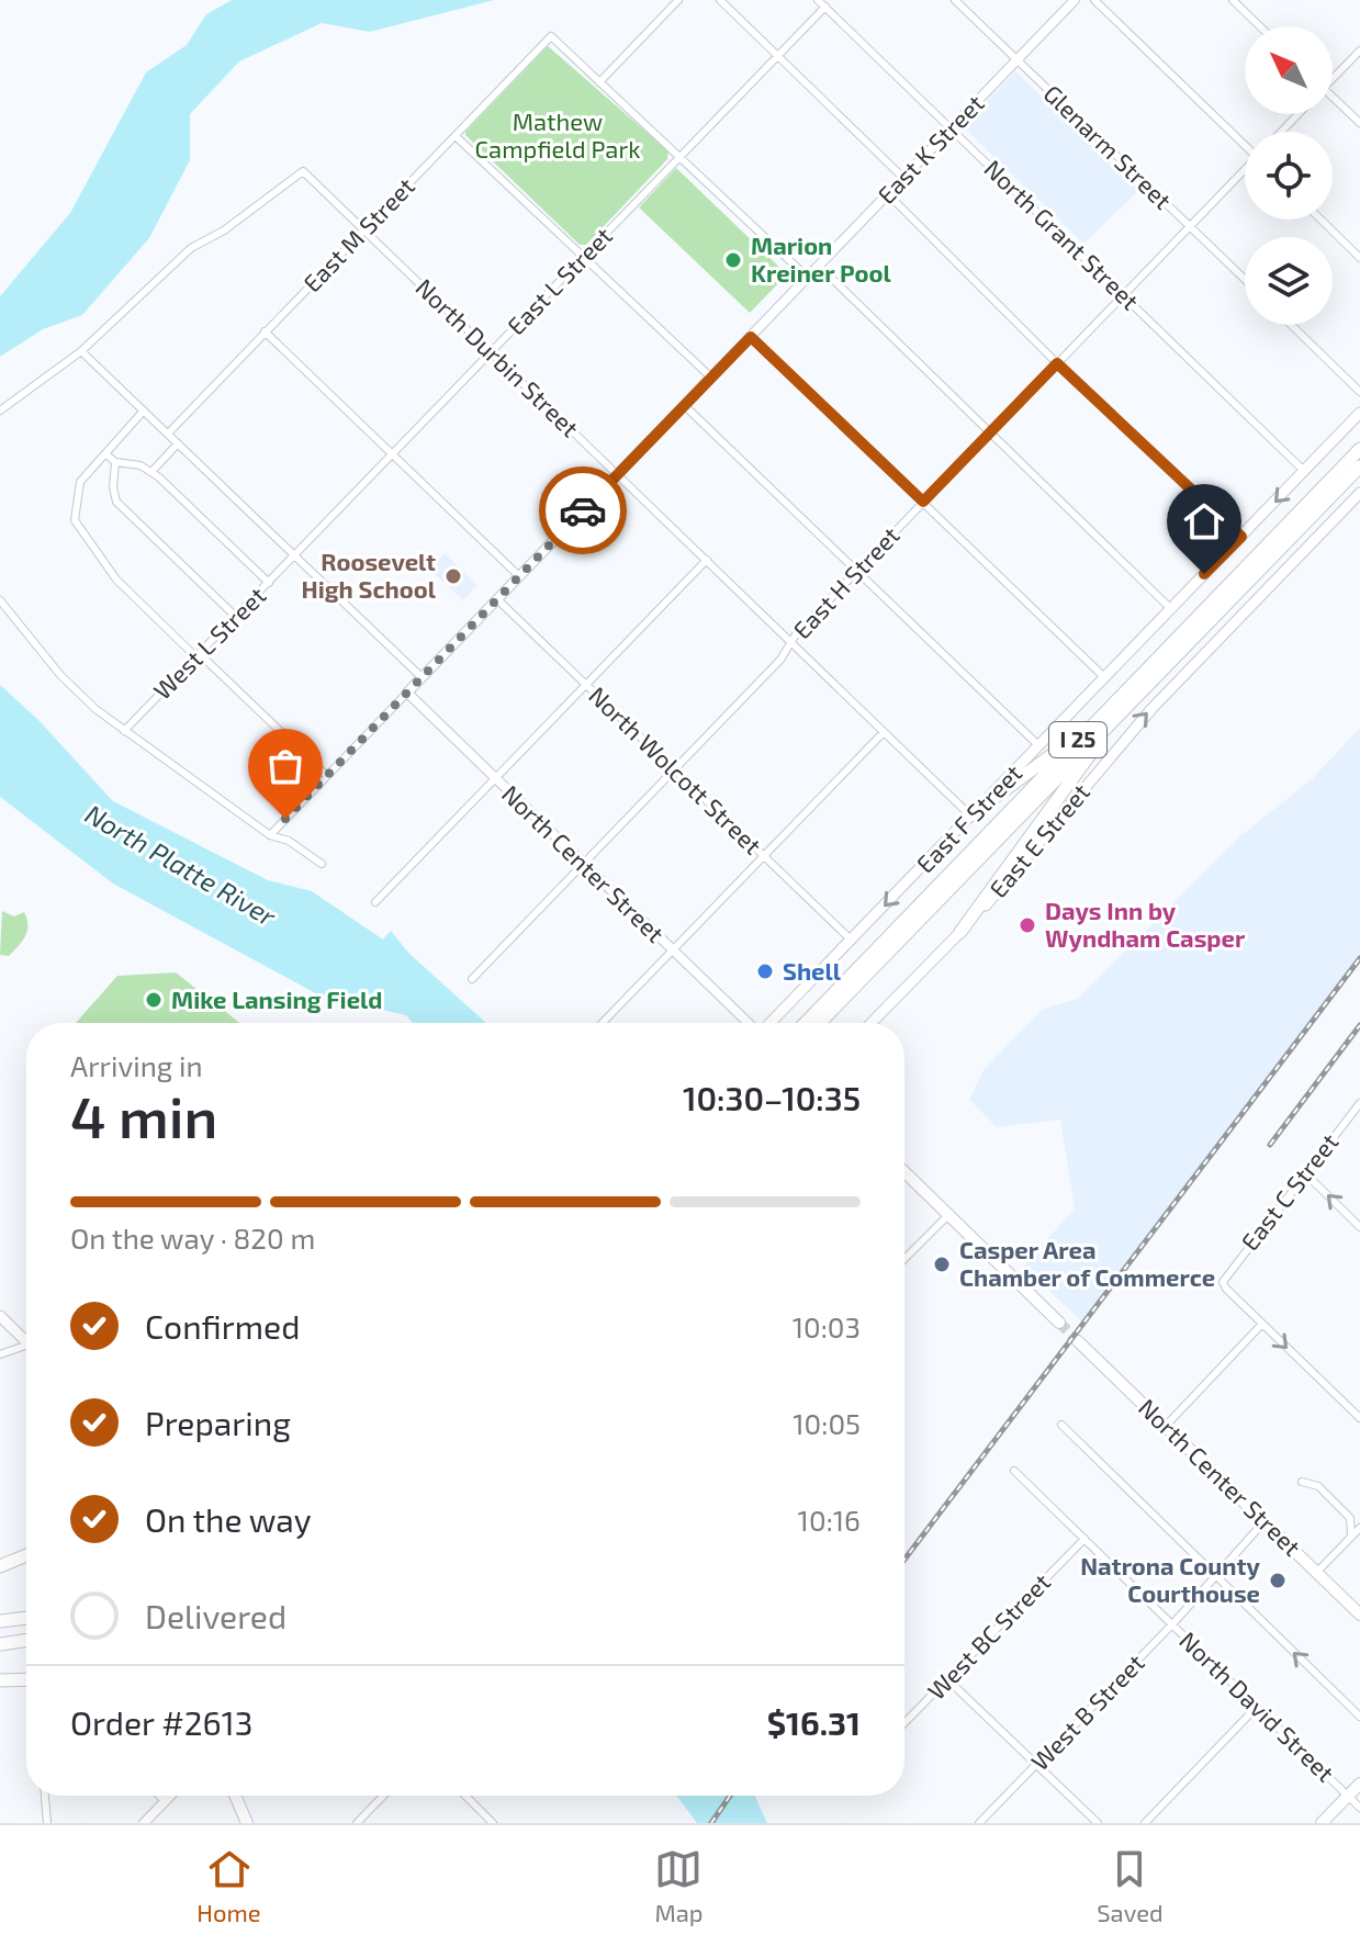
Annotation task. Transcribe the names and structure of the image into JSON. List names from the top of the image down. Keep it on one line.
{"streets":{"highway":["I 25"],"main road":["East F Street","East E Street","North Center Street"],"street":["Glenarm Street","East K Street","East M Street","North Grant Street","East L Street","North Durbin Street","East H Street","West L Street","North Wolcott Street","East C Street","West BC Street","North David Street","West B Street"]},"crossings":[["Glenarm Street","East K Street"],["Glenarm Street","East H Street"],["East K Street","North Grant Street"],["East K Street","North Durbin Street"],["East K Street","North Wolcott Street"],["East K Street","North Center Street"],["East M Street","North Durbin Street"],["North Grant Street","East L Street"],["North Grant Street","East H Street"],["North Grant Street","East F Street"],["East L Street","North Durbin Street"],["East L Street","West L Street"],["North Durbin Street","East H Street"],["North Durbin Street","East F Street"],["East H Street","North Wolcott Street"],["East H Street","North Center Street"],["North Wolcott Street","East F Street"],["North Center Street","West B Street"],["West BC Street","North David Street"],["North David Street","West B Street"]],"one_way":["East E Street"],"water":["North Platte River"],"parks":["Mathew Campfield Park"],"places":["Marion Kreiner Pool","Roosevelt High School","Days Inn by Wyndham Casper","Shell","Mike Lansing Field","Casper Area Chamber of Commerce","Natrona County Courthouse"],"north":"top left","page":{"heading":["4 min","Arriving in","10:30–10:35"],"panel":["Order #2613","$16.31"],"bar":"On the way · 820 m","list":[["Confirmed","10:03"],["Preparing","10:05"],["On the way","10:16"],"Delivered"],"tabs":["Home","Map","Saved"]}}
